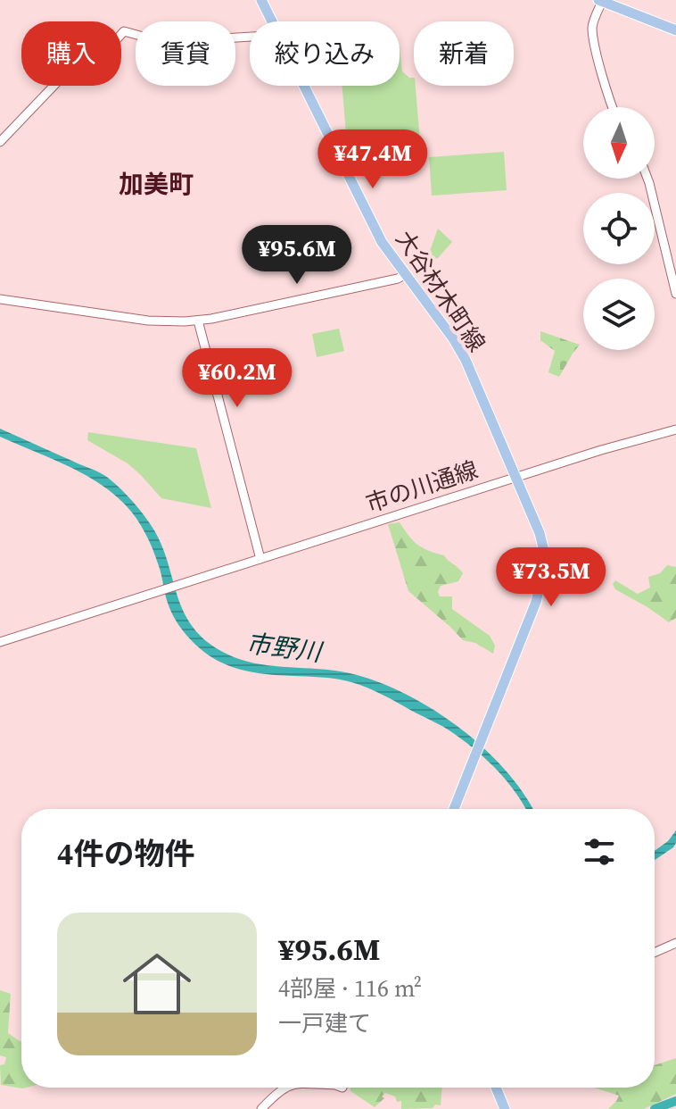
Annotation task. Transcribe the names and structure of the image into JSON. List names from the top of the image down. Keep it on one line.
{"streets":{"main road":["大谷材木町線"],"street":["市の川通線"]},"crossings":[["大谷材木町線","市の川通線"]],"districts":["加美町"],"water":["市野川"],"north":"bottom","page":{"chip":["購入","賃貸","絞り込み","新着"],"price":["¥47.4M","¥95.6M","¥60.2M","¥73.5M"],"heading":"4件の物件","list":[{"name":"¥95.6M","note":"4部屋 · 116 m² · 一戸建て"}]}}
